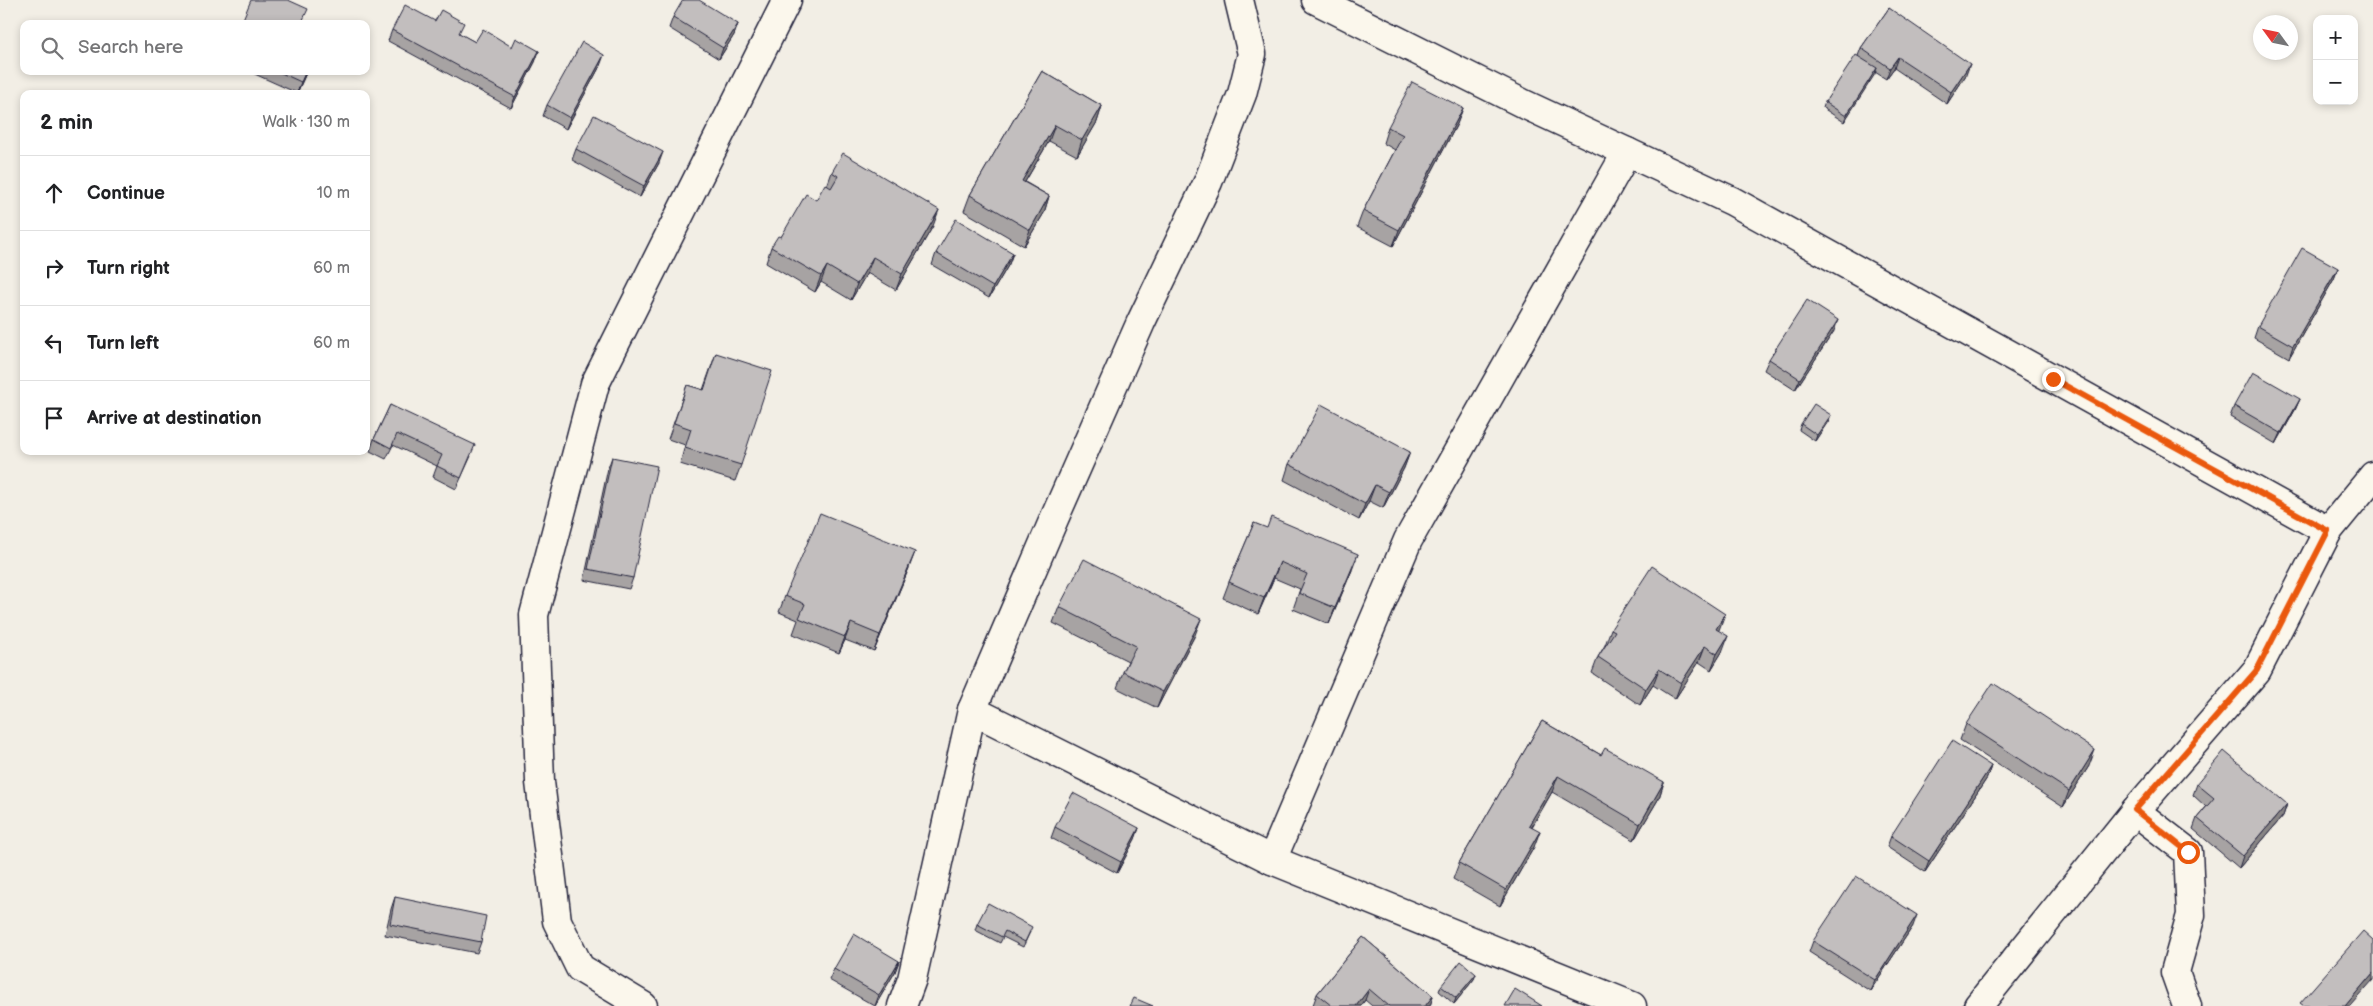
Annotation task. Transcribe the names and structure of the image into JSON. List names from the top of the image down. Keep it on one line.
{"north":"top left","page":{"map_buttons":["+","−"],"search":"Search here","heading":["2 min","Walk · 130 m"],"list":[["Continue","10 m"],["Turn right","60 m"],["Turn left","60 m"],"Arrive at destination"]}}
